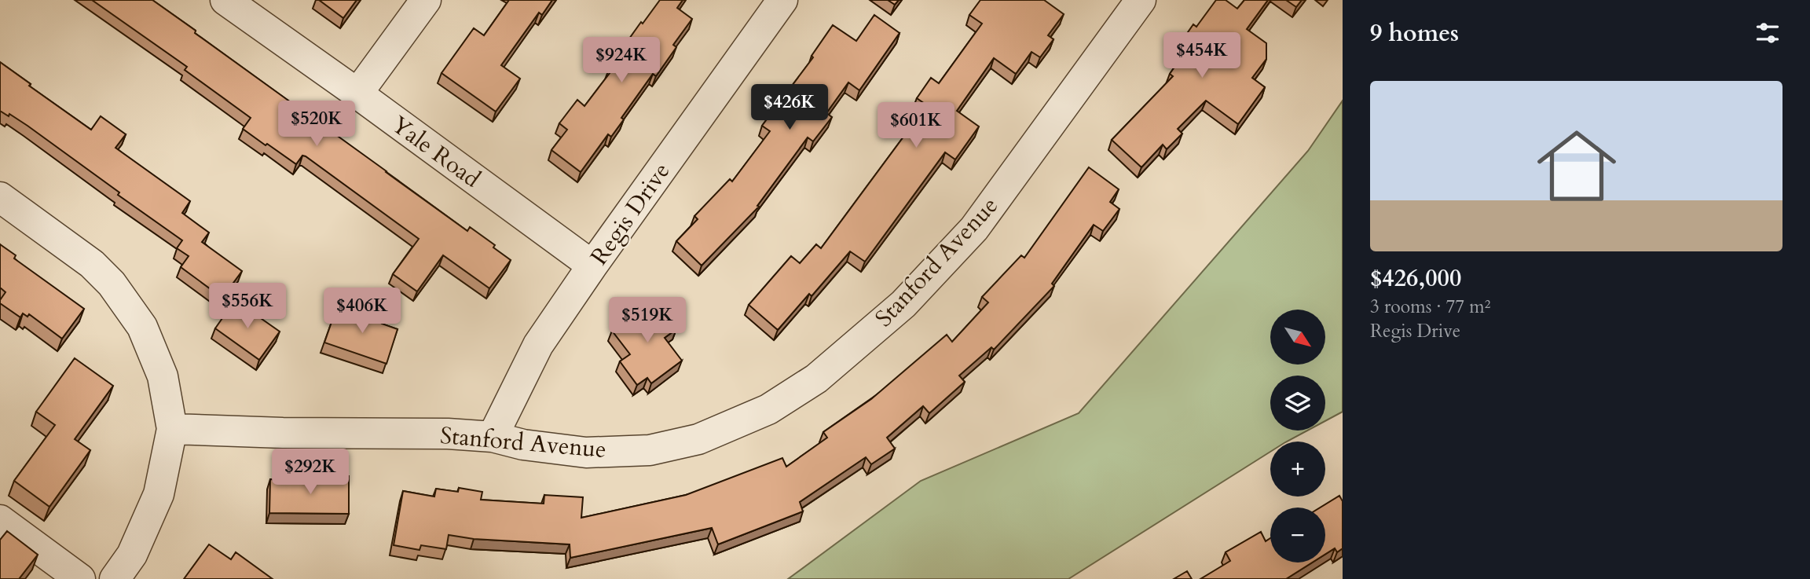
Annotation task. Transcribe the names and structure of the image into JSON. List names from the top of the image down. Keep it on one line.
{"streets":{"street":["Yale Road","Regis Drive","Stanford Avenue"]},"crossings":[["Yale Road","Regis Drive"],["Regis Drive","Stanford Avenue"]],"north":"bottom right","page":{"heading":"9 homes","price":["$454K","$924K","$426K","$520K","$601K","$556K","$406K","$519K","$292K"],"list":[{"name":"$426,000","note":"3 rooms · 77 m² · Regis Drive"}],"map_buttons":["+","−"]}}
